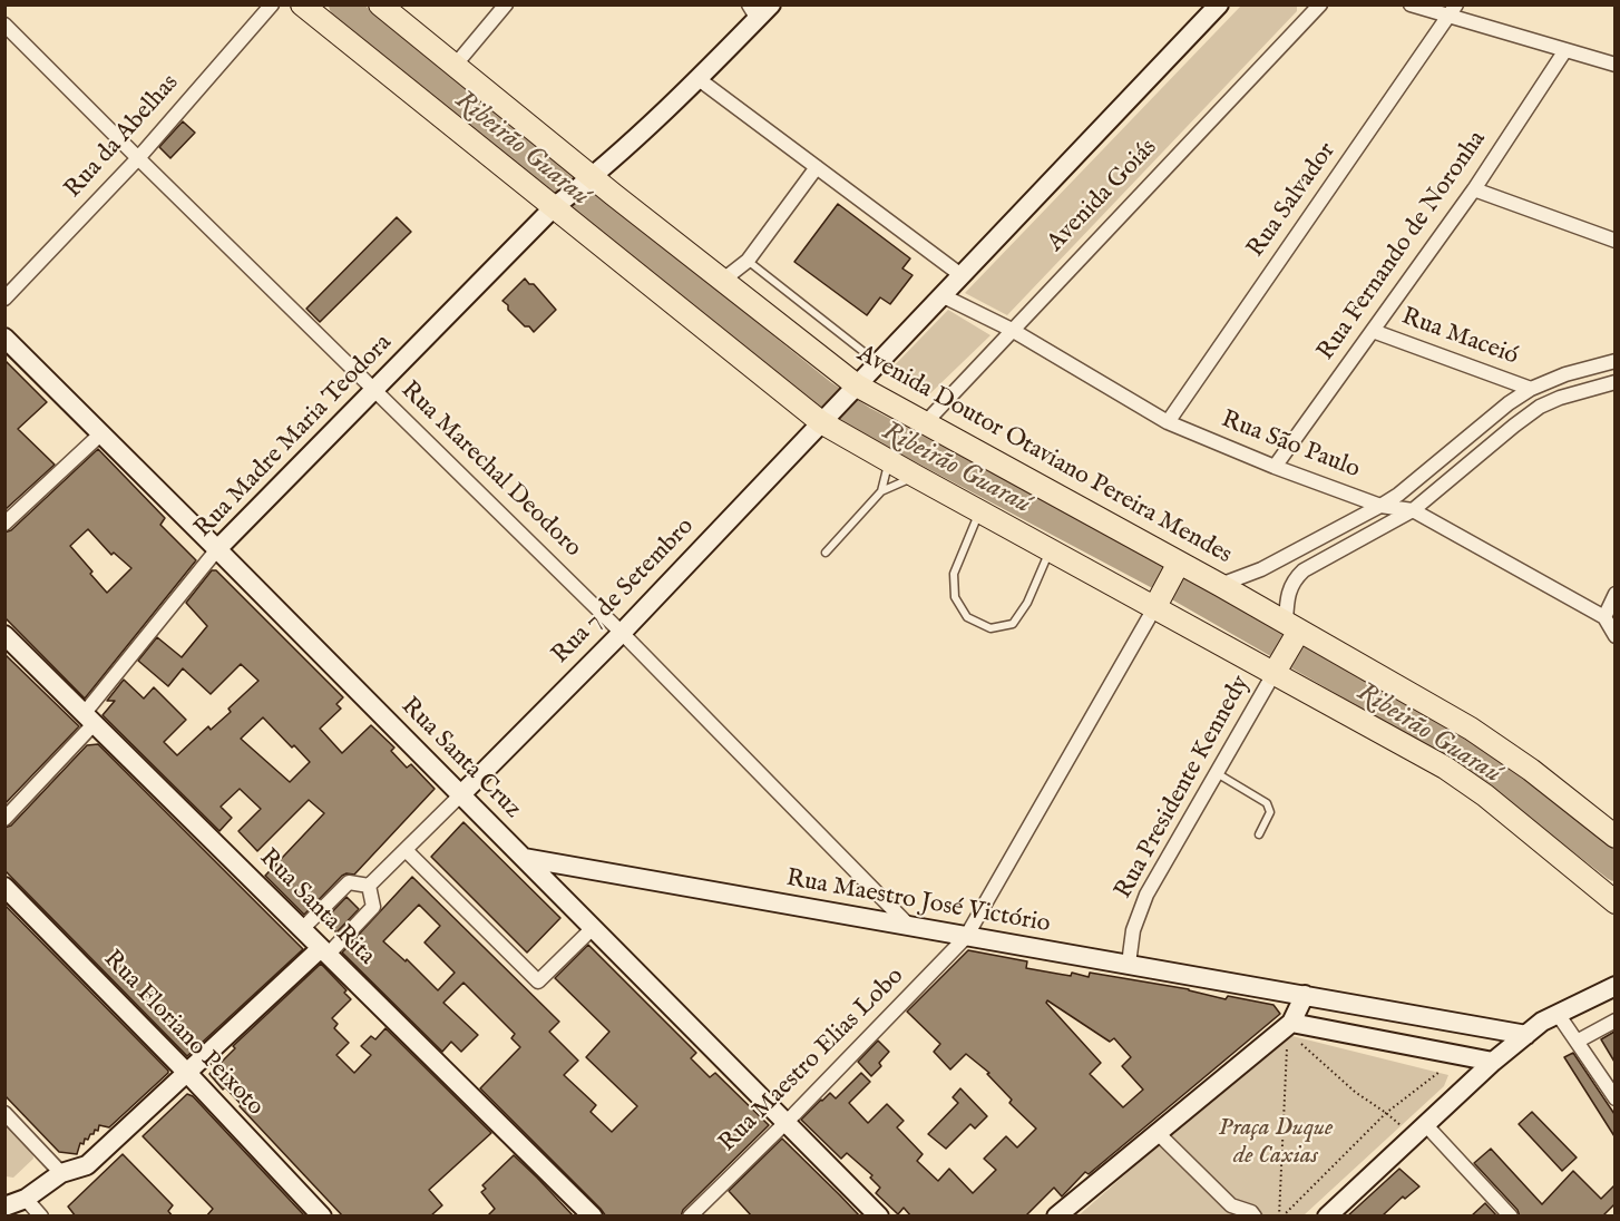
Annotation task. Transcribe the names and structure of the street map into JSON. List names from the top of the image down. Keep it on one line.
{"streets":{"main road":["Avenida Doutor Otaviano Pereira Mendes"],"street":["Rua da Abelhas","Avenida Goiás","Rua Salvador","Rua Fernando de Noronha","Rua Maceió","Rua Madre Maria Teodora","Rua São Paulo","Rua Marechal Deodoro","Rua 7 de Setembro","Rua Santa Cruz","Rua Presidente Kennedy","Rua Maestro José Victório","Rua Santa Rita","Rua Floriano Peixoto","Rua Maestro Elias Lobo"]},"crossings":[["Rua da Abelhas","Rua Marechal Deodoro"],["Avenida Goiás","Rua São Paulo"],["Avenida Goiás","Avenida Doutor Otaviano Pereira Mendes"],["Avenida Goiás","Rua 7 de Setembro"],["Rua Salvador","Rua São Paulo"],["Rua Fernando de Noronha","Rua Maceió"],["Rua Fernando de Noronha","Rua São Paulo"],["Rua Madre Maria Teodora","Avenida Doutor Otaviano Pereira Mendes"],["Rua Madre Maria Teodora","Rua Marechal Deodoro"],["Rua Madre Maria Teodora","Rua Santa Cruz"],["Rua Madre Maria Teodora","Rua Santa Rita"],["Avenida Doutor Otaviano Pereira Mendes","Rua 7 de Setembro"],["Avenida Doutor Otaviano Pereira Mendes","Rua Presidente Kennedy"],["Avenida Doutor Otaviano Pereira Mendes","Rua Maestro Elias Lobo"],["Rua Marechal Deodoro","Rua 7 de Setembro"],["Rua Marechal Deodoro","Rua Maestro José Victório"],["Rua 7 de Setembro","Rua Santa Cruz"],["Rua Santa Cruz","Rua Maestro José Victório"],["Rua Santa Cruz","Rua Maestro Elias Lobo"],["Rua Presidente Kennedy","Rua Maestro José Victório"],["Rua Maestro José Victório","Rua Maestro Elias Lobo"]],"water":["Ribeirão Guaraú"],"parks":["Praça Duque de Caxias"]}
